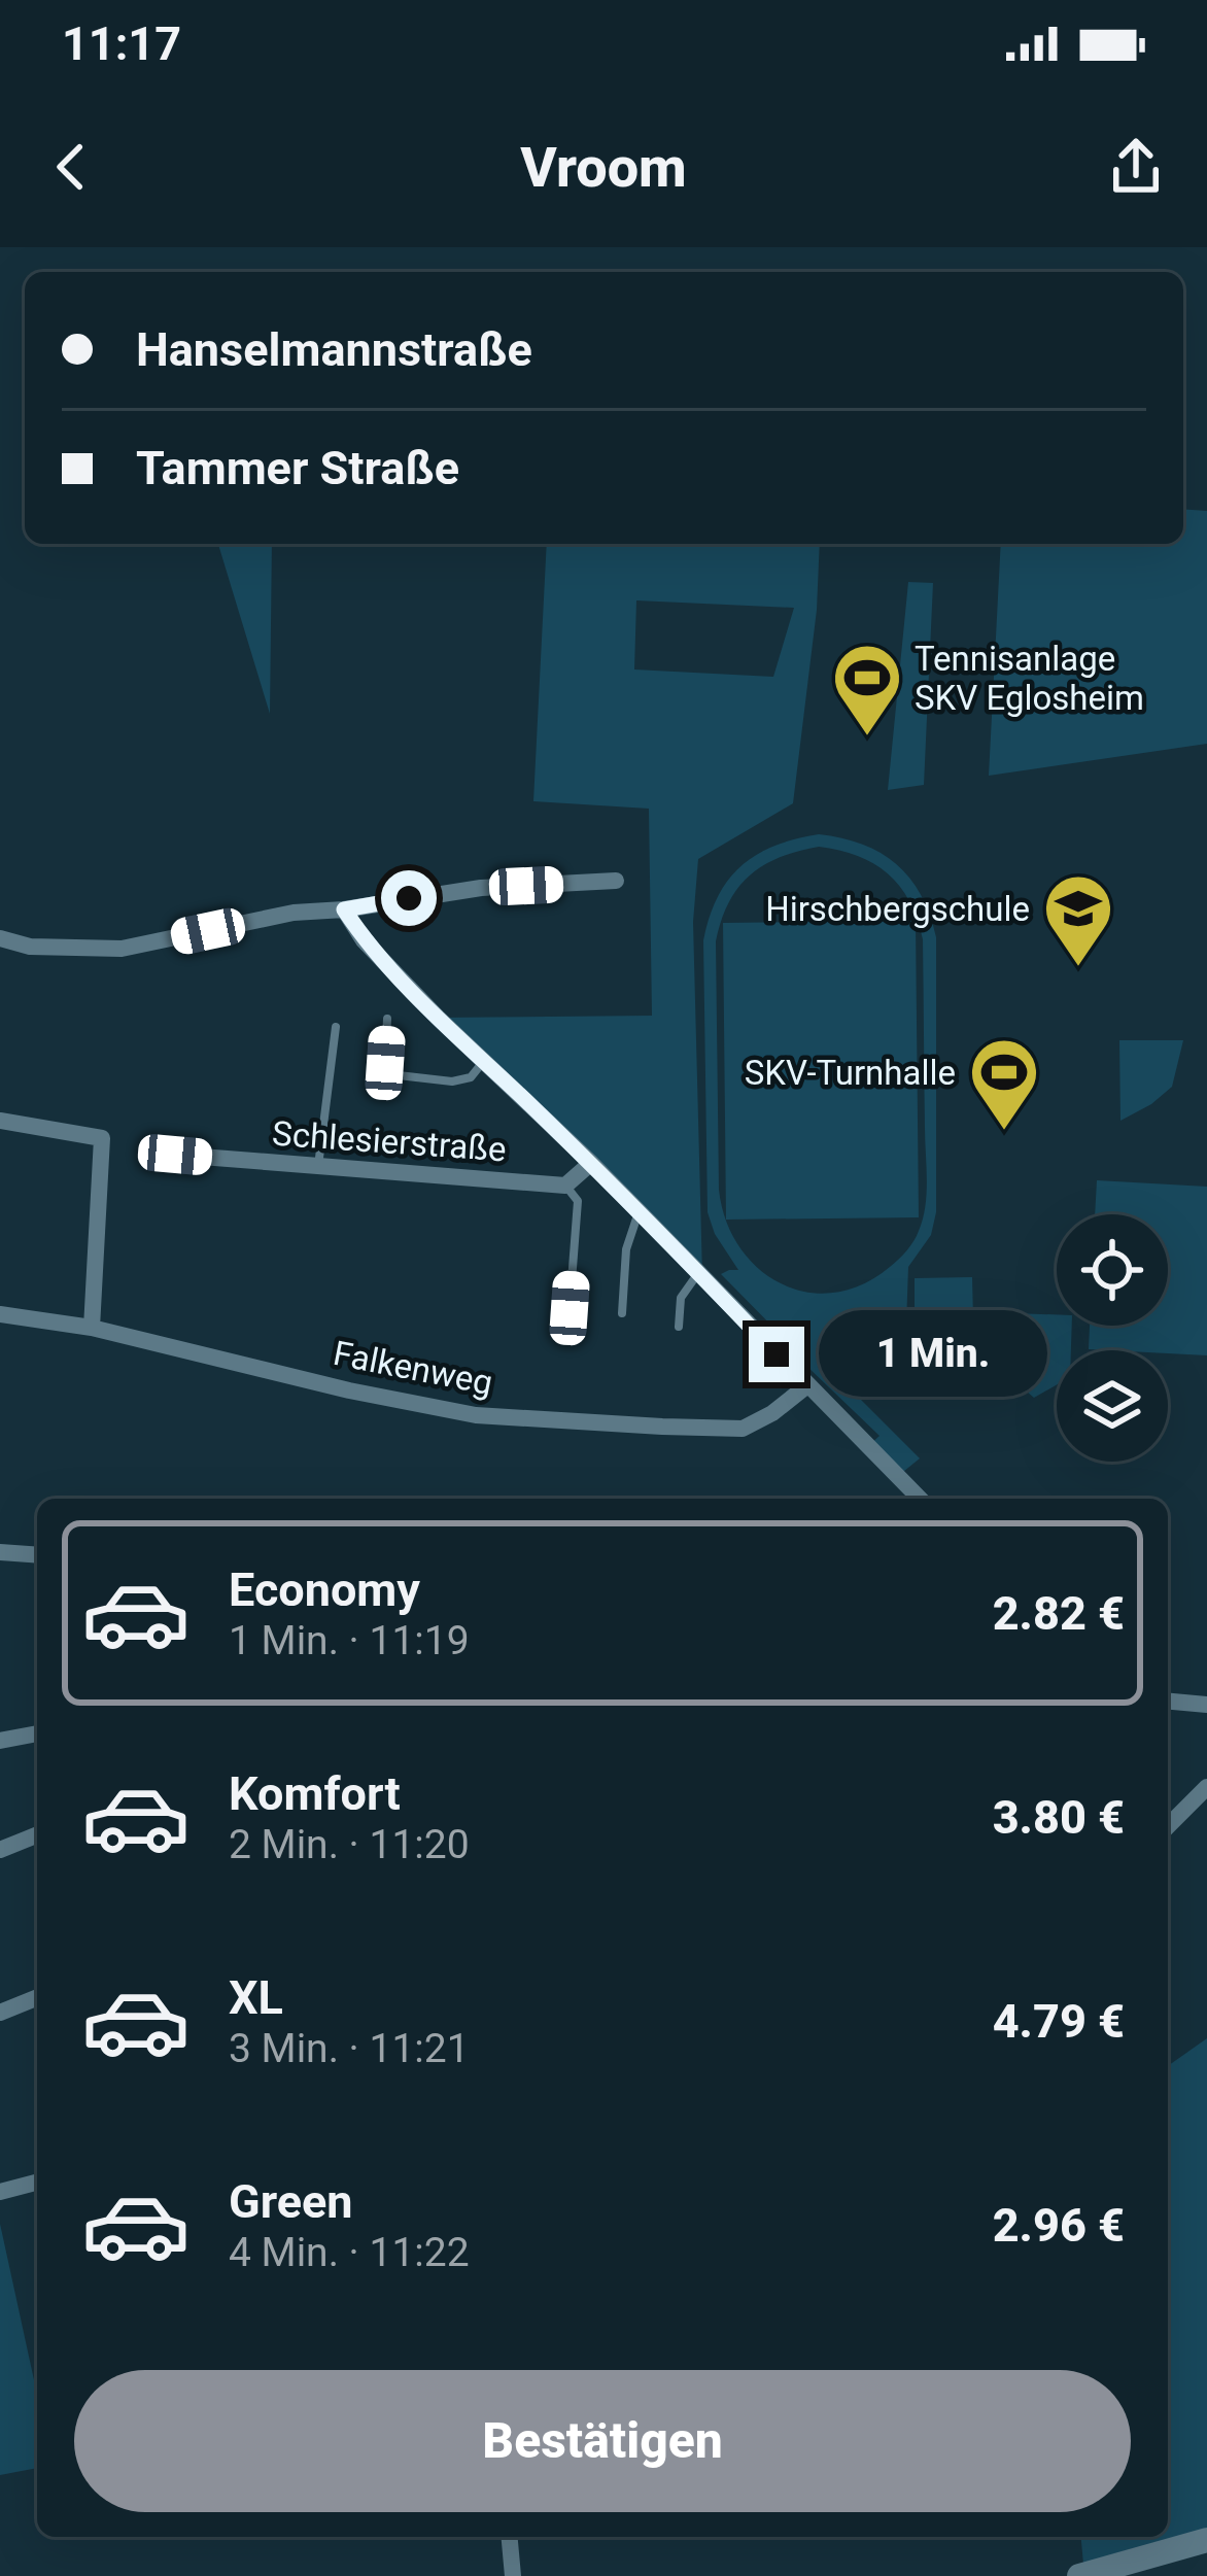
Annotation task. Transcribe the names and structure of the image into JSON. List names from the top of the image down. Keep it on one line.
{"streets":{"street":["Schlesierstraße","Falkenweg"]},"places":{"sports":["Tennisanlage SKV Eglosheim","SKV-Turnhalle"],"school or university":["Hirschbergschule"]},"page":{"status":"11:17","header":"Vroom","banner":["Hanselmannstraße","Tammer Straße"],"bubble":"1 Min.","list":[{"name":"Economy","note":"1 Min. · 11:19","value":"2.82 €"},{"name":"Komfort","note":"2 Min. · 11:20","value":"3.80 €"},{"name":"XL","note":"3 Min. · 11:21","value":"4.79 €"},{"name":"Green","note":"4 Min. · 11:22","value":"2.96 €"}],"buttons":"Bestätigen"}}
